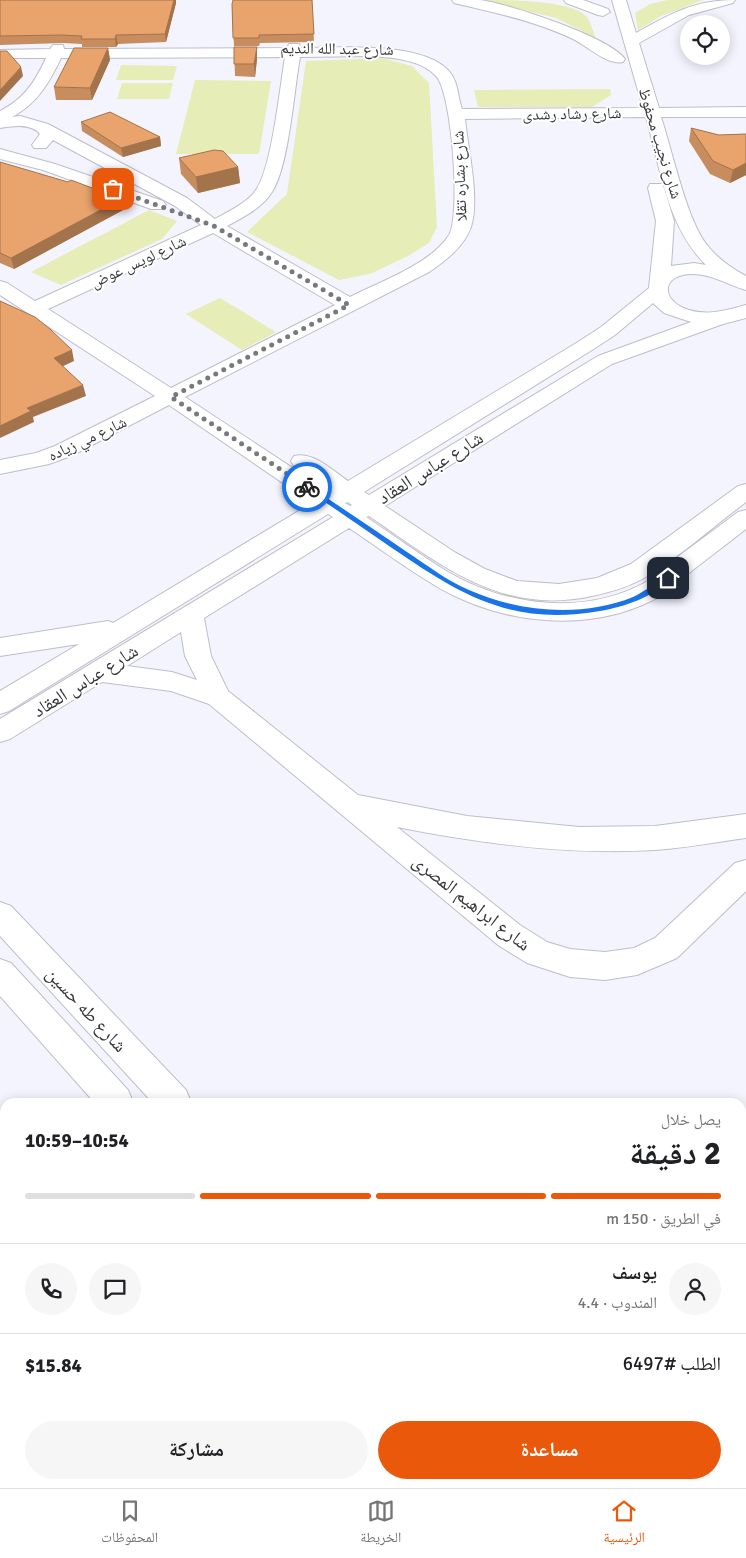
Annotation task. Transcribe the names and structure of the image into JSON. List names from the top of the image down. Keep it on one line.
{"streets":{"street":["شارع عبد الله النديم","شارع رشاد رشدى","شارع نجيب محفوظ","شارع بشاره تقلا","شارع لويس عوض","شارع مي زياده","شارع عباس العقاد","شارع ابراهيم المصرى","شارع طه حسين"]},"crossings":[["شارع عبد الله النديم","شارع رشاد رشدى"],["شارع عبد الله النديم","شارع بشاره تقلا"],["شارع عبد الله النديم","شارع لويس عوض"],["شارع رشاد رشدى","شارع نجيب محفوظ"],["شارع رشاد رشدى","شارع بشاره تقلا"],["شارع نجيب محفوظ","شارع عباس العقاد"],["شارع بشاره تقلا","شارع مي زياده"],["شارع عباس العقاد","شارع ابراهيم المصرى"]],"page":{"heading":["2 دقيقة","يصل خلال","10:54–10:59"],"panel":["يوسف","المندوب · 4.4","الطلب #6497","$15.84"],"bar":"في الطريق · 150 m","buttons":["مساعدة","مشاركة"],"tabs":["الرئيسية","الخريطة","المحفوظات"]}}
